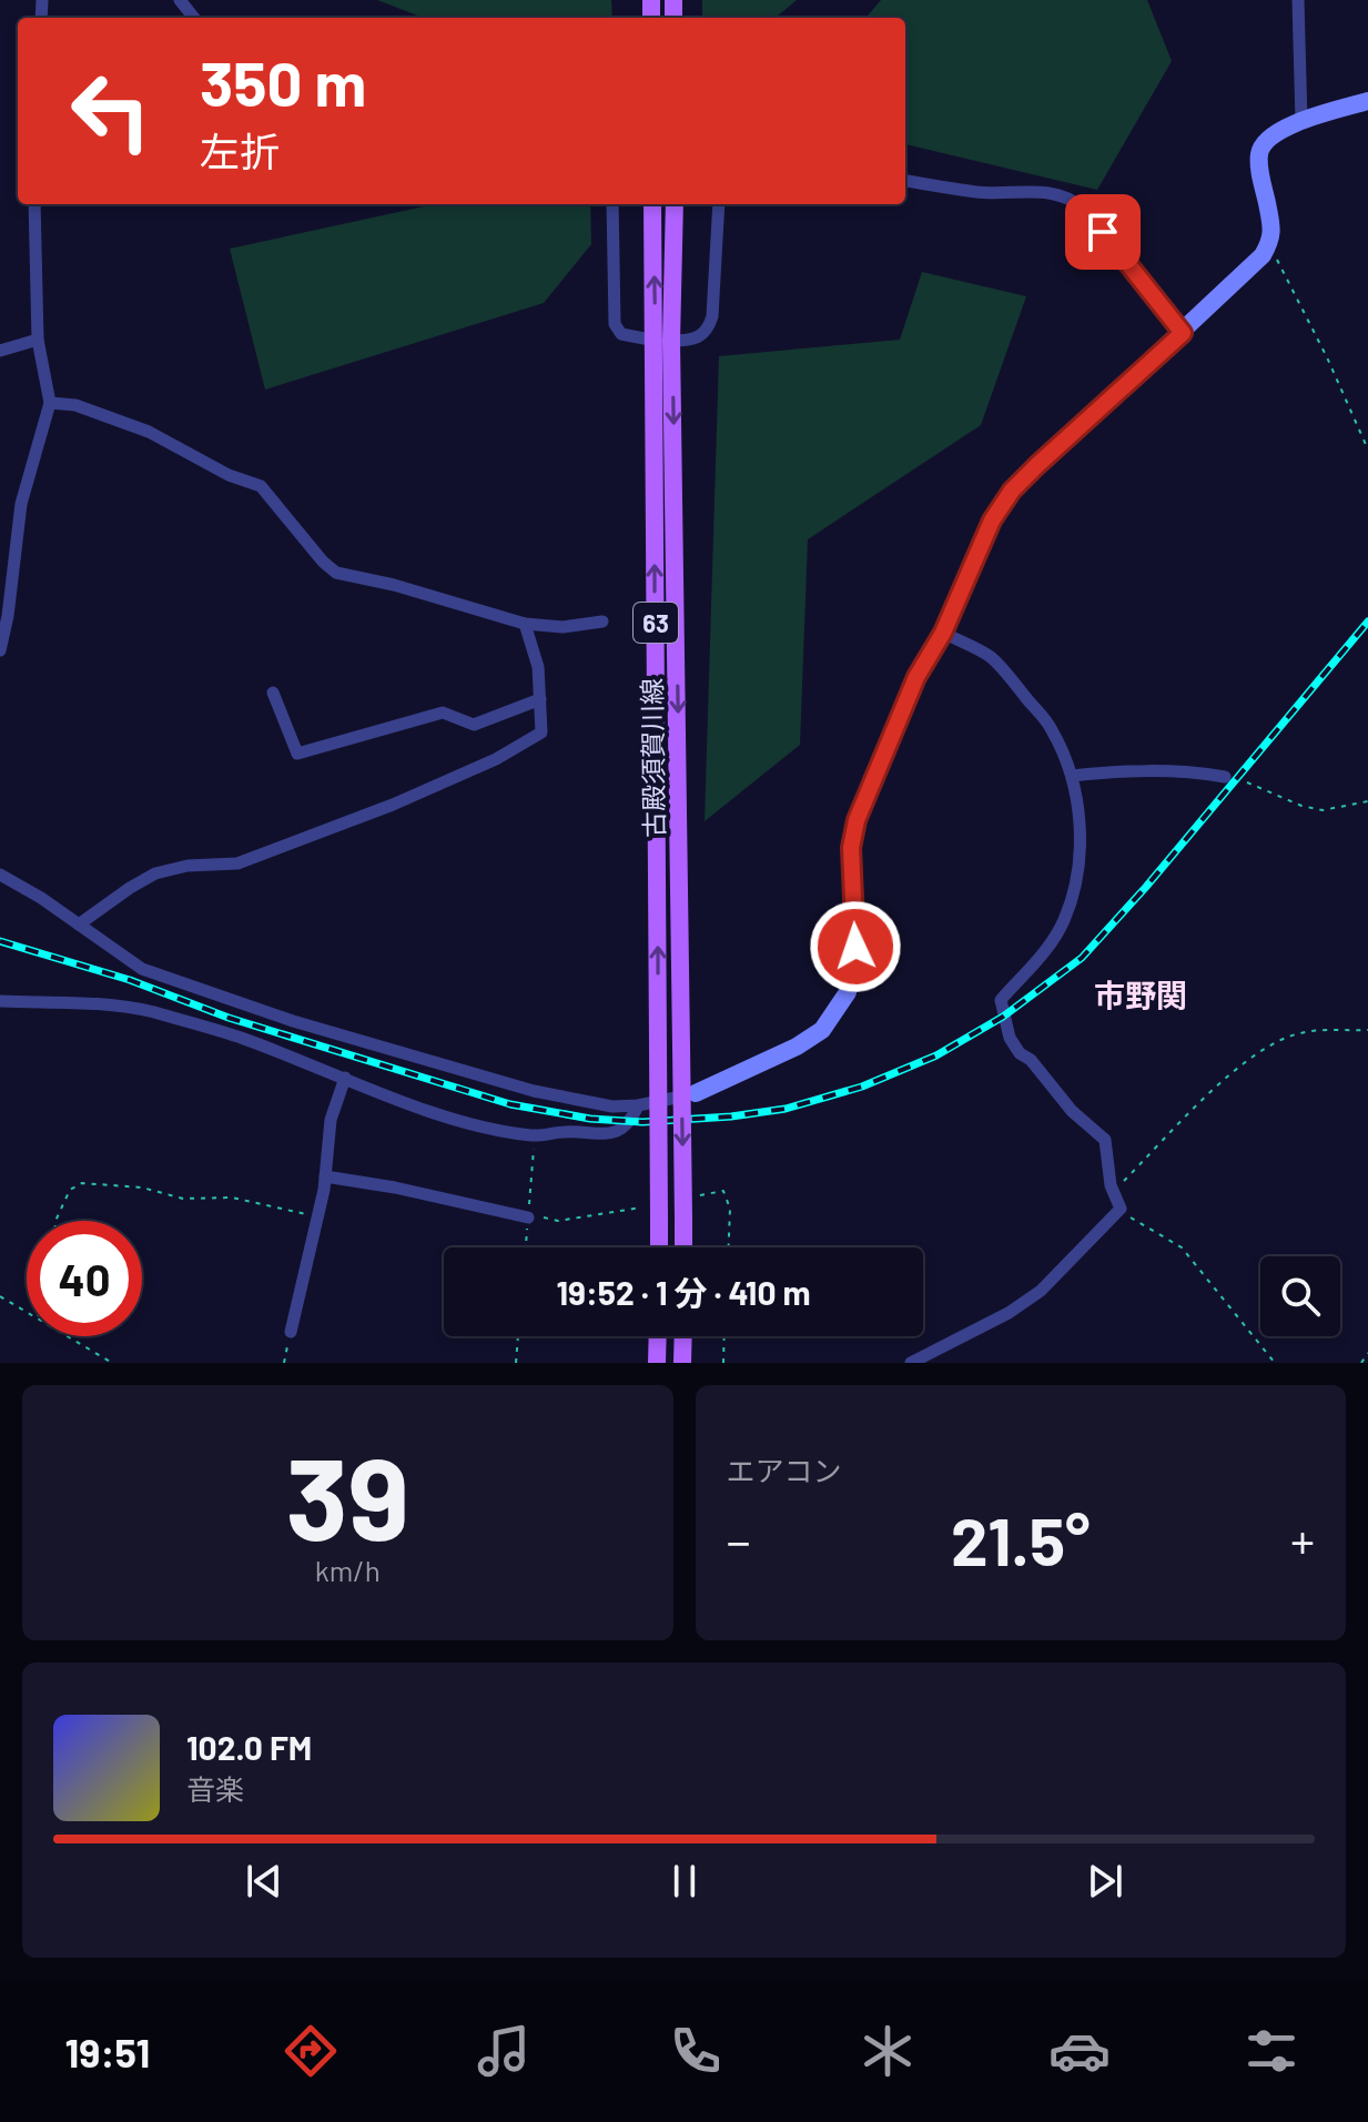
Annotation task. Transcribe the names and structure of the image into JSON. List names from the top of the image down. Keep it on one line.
{"streets":{"main road":["63","古殿須賀川線"]},"districts":["市野関"],"page":{"turn":["350 m","左折"],"limit":"40","trip":"19:52 · 1 分 · 410 m","tile":[["39","km/h"],"エアコン"],"heat":["−","21.5°","+"],"song":["102.0 FM","音楽"],"tabs":"19:51"}}
